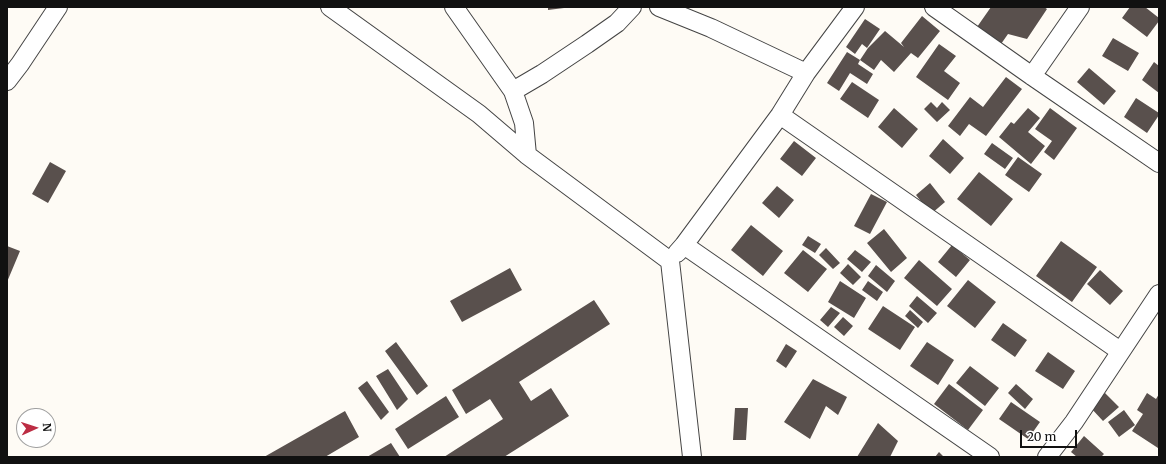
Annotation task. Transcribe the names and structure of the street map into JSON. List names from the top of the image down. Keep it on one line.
{"scale_bar":"20 m","north":"right"}
